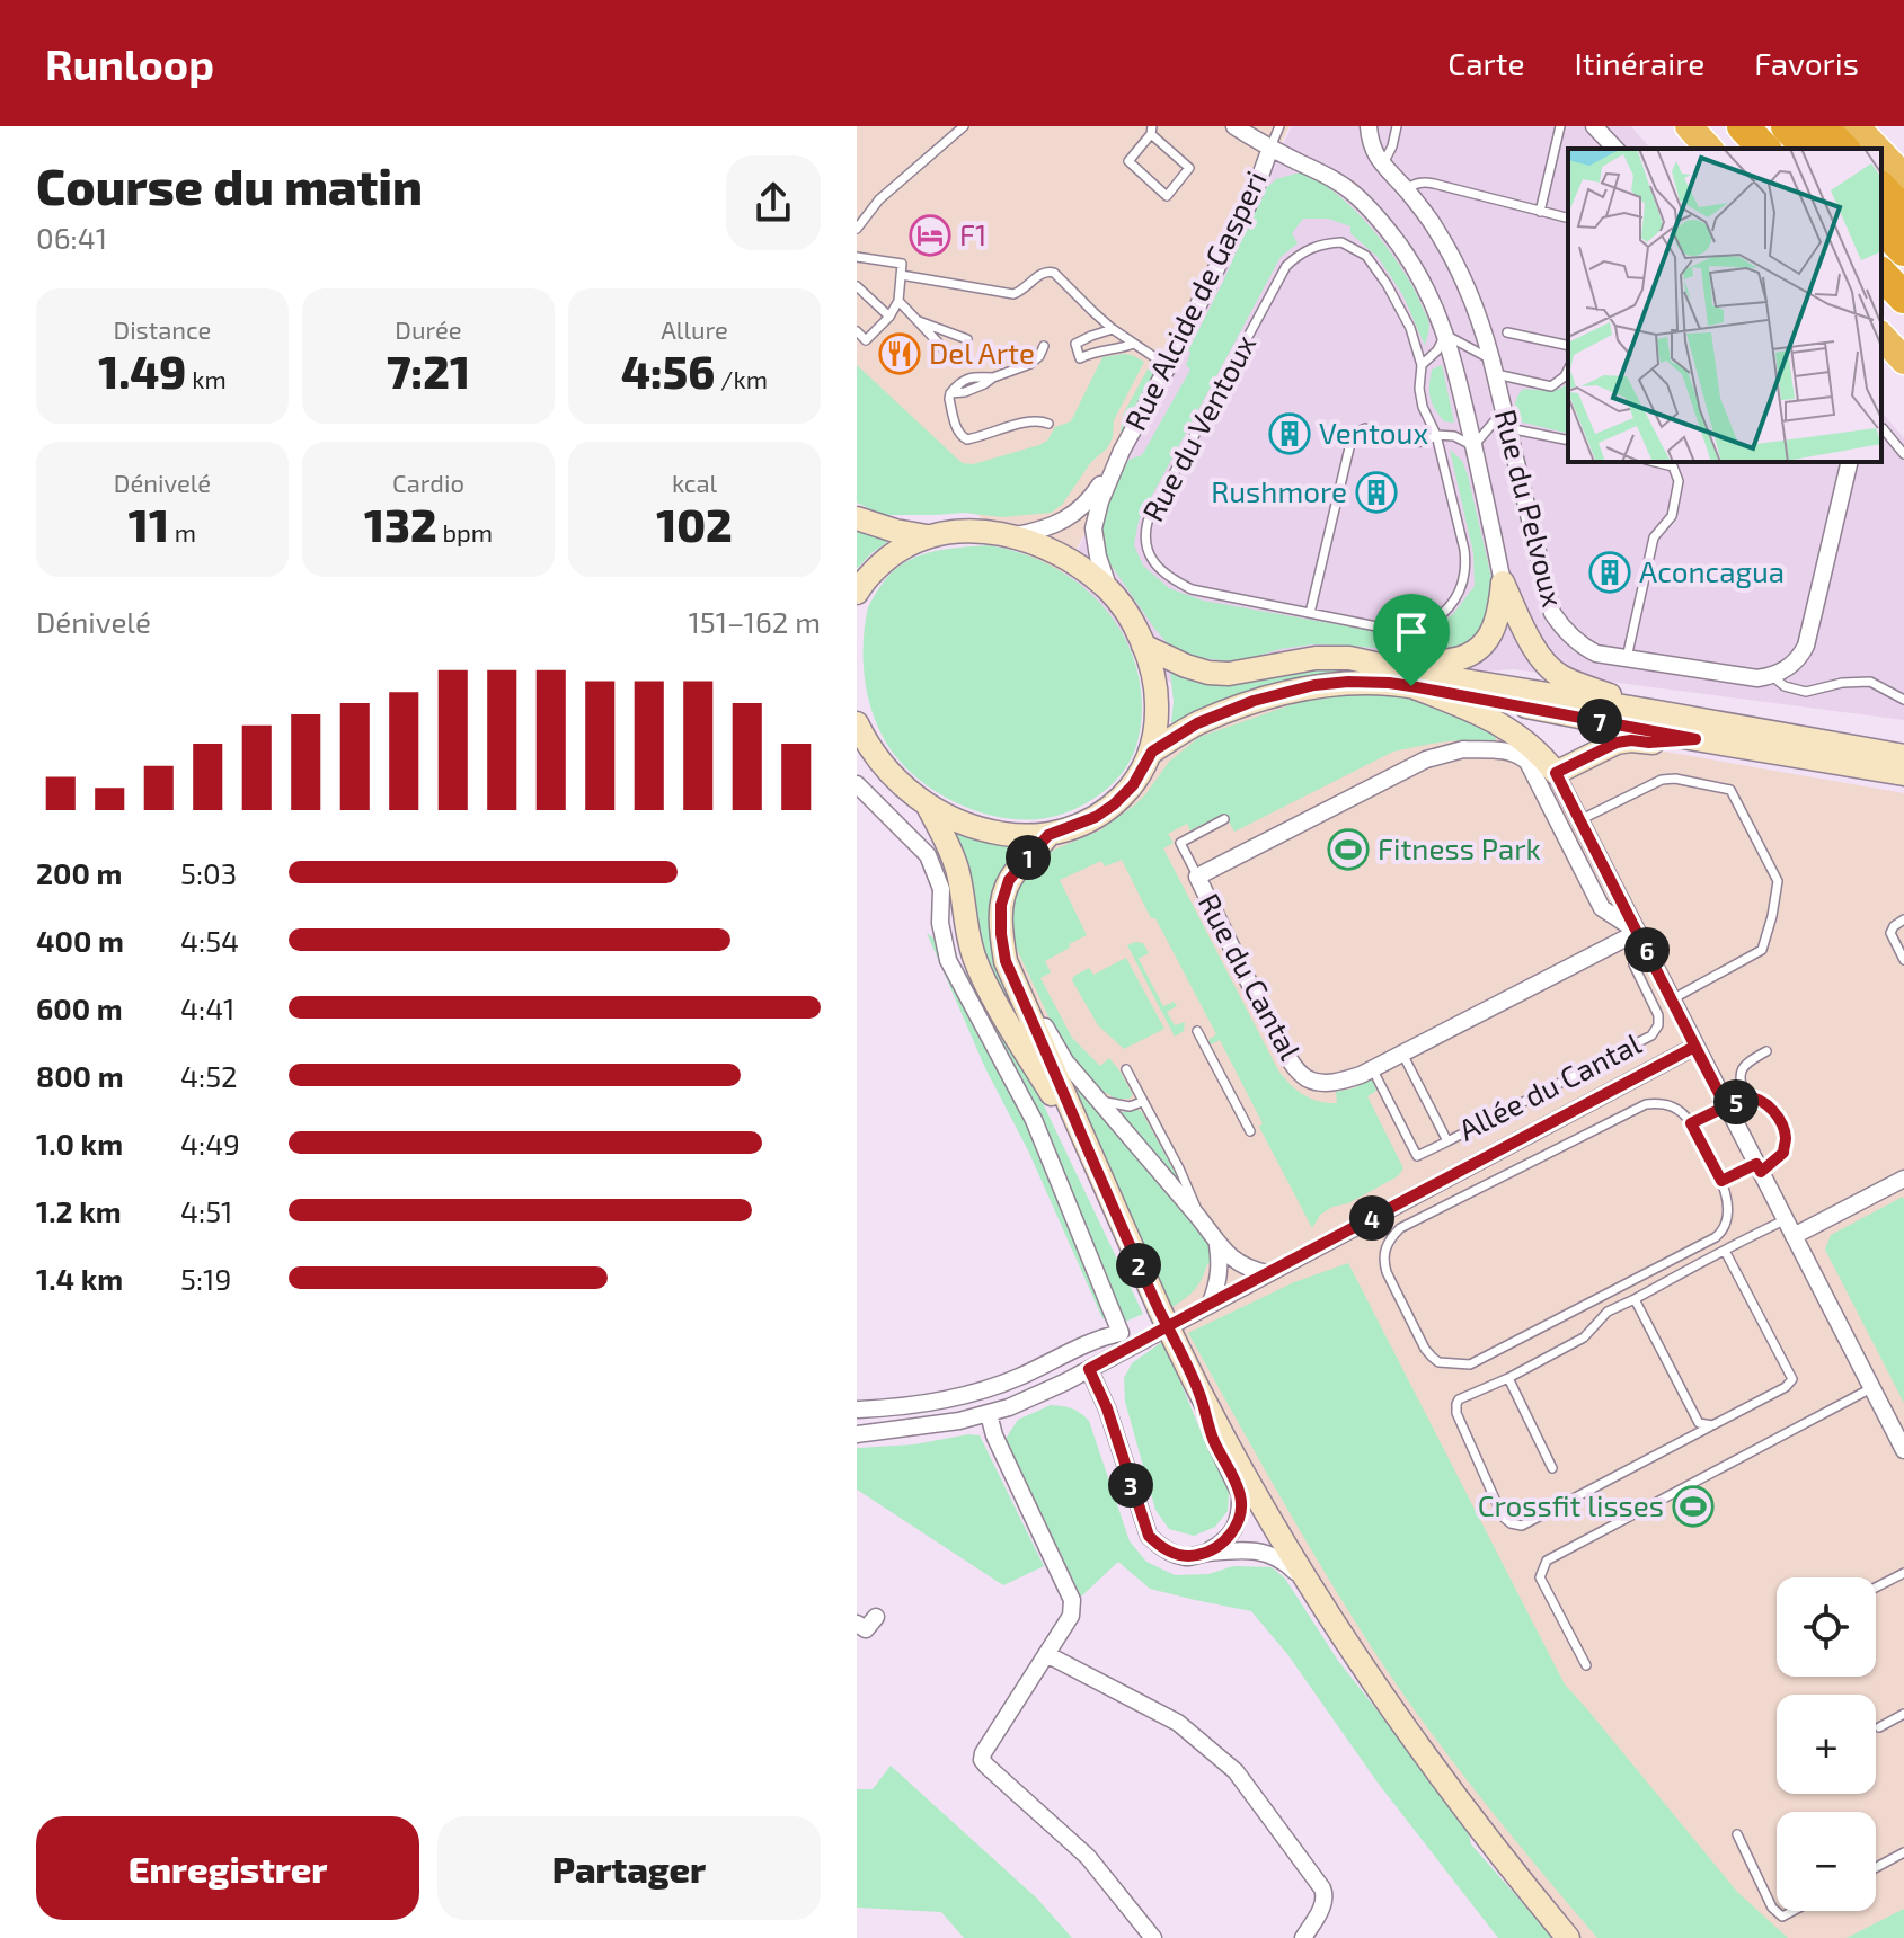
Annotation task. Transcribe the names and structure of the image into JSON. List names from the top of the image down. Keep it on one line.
{"streets":{"street":["Rue Alcide de Gasperi","Rue du Pelvoux","Rue du Cantal"],"lane":["Rue du Ventoux","Allée du Cantal"]},"crossings":[["Rue du Cantal","Allée du Cantal"]],"places":{"hotel":["F1"],"restaurant":["Del Arte"],"building":["Ventoux","Rushmore","Aconcagua"],"sports":["Fitness Park","Crossfit lisses"]},"page":{"header":"Runloop","nav":["Carte","Itinéraire","Favoris"],"heading":["Course du matin","06:41"],"stats":[["Distance","1.49 km"],["Durée","7:21"],["Allure","4:56 /km"],["Dénivelé","11 m"],["Cardio","132 bpm"],["kcal","102"]],"chart":["Dénivelé","151–162 m"],"pins":["7","1","6","5","4","2","3"],"list":[{"name":"200 m","note":"5:03"},{"name":"400 m","note":"4:54"},{"name":"600 m","note":"4:41"},{"name":"800 m","note":"4:52"},{"name":"1.0 km","note":"4:49"},{"name":"1.2 km","note":"4:51"},{"name":"1.4 km","note":"5:19"}],"map_buttons":["+","−"],"buttons":["Enregistrer","Partager"]}}
